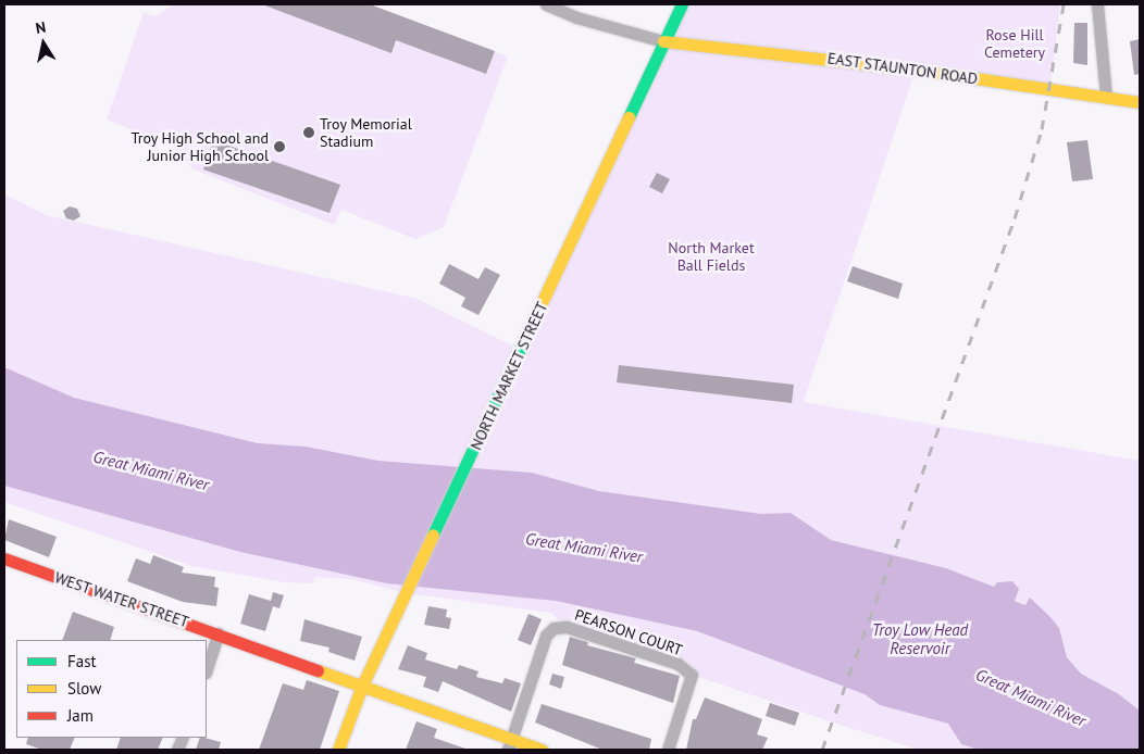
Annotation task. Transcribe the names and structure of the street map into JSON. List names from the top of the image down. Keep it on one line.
{"streets":{"main road":["EAST STAUNTON ROAD","NORTH MARKET STREET","WEST WATER STREET"],"street":["PEARSON COURT"]},"crossings":[["EAST STAUNTON ROAD","NORTH MARKET STREET"],["NORTH MARKET STREET","WEST WATER STREET"],["WEST WATER STREET","PEARSON COURT"]],"water":["Great Miami River","Troy Low Head Reservoir"],"parks":["Rose Hill Cemetery","North Market Ball Fields"],"places":["Troy Memorial Stadium","Troy High School and Junior High School"],"legend":["Fast","Slow","Jam"],"north":"top"}
